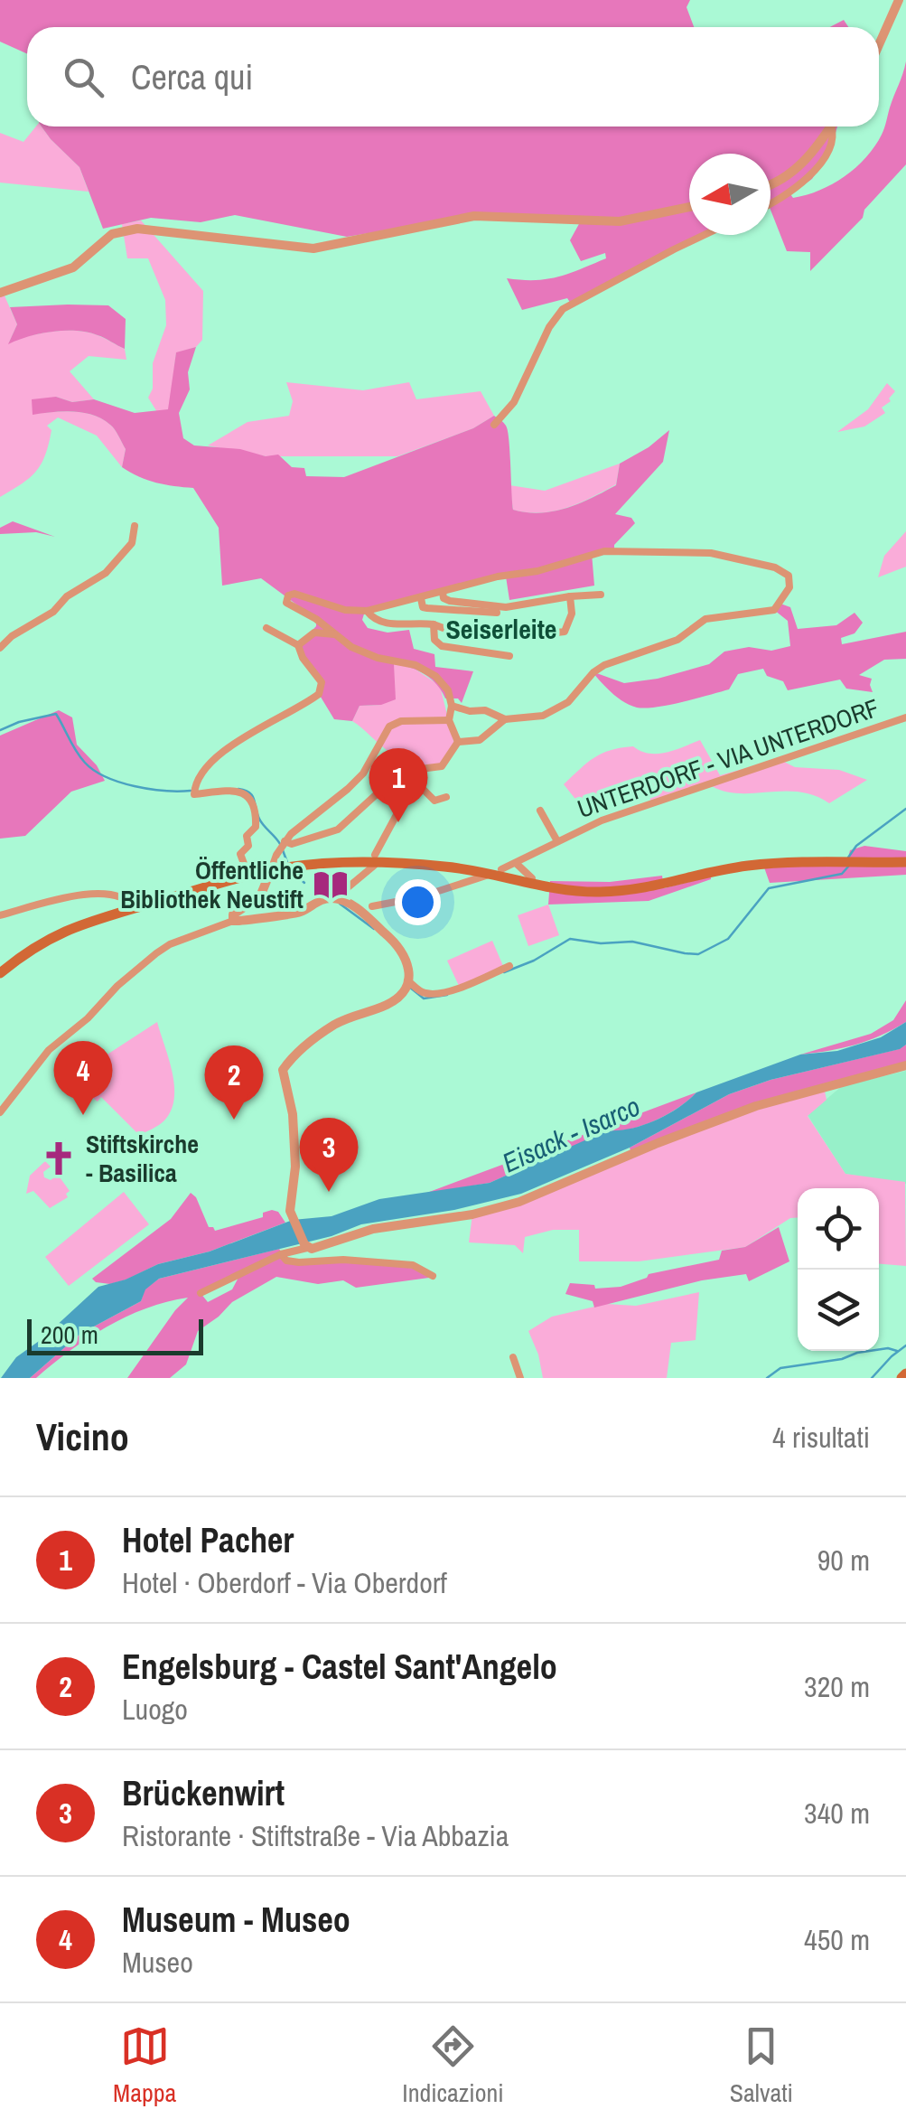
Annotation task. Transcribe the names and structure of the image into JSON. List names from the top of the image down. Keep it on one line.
{"streets":{"street":["UNTERDORF - VIA UNTERDORF"]},"districts":["Seiserleite"],"water":["Eisack - Isarco"],"places":{"library":["Öffentliche Bibliothek Neustift"],"church":["Stiftskirche - Basilica"]},"scale_bar":"200 m","north":"left","page":{"search":"Cerca qui","pins":["1","4","2","3"],"scale":"200 m","heading":["Vicino","4 risultati"],"list":[{"mark":"1","name":"Hotel Pacher","note":"Hotel · Oberdorf - Via Oberdorf","value":"90 m"},{"mark":"2","name":"Engelsburg - Castel Sant'Angelo","note":"Luogo","value":"320 m"},{"mark":"3","name":"Brückenwirt","note":"Ristorante · Stiftstraße - Via Abbazia","value":"340 m"},{"mark":"4","name":"Museum - Museo","note":"Museo","value":"450 m"}],"nav":["Mappa","Indicazioni","Salvati"]}}
